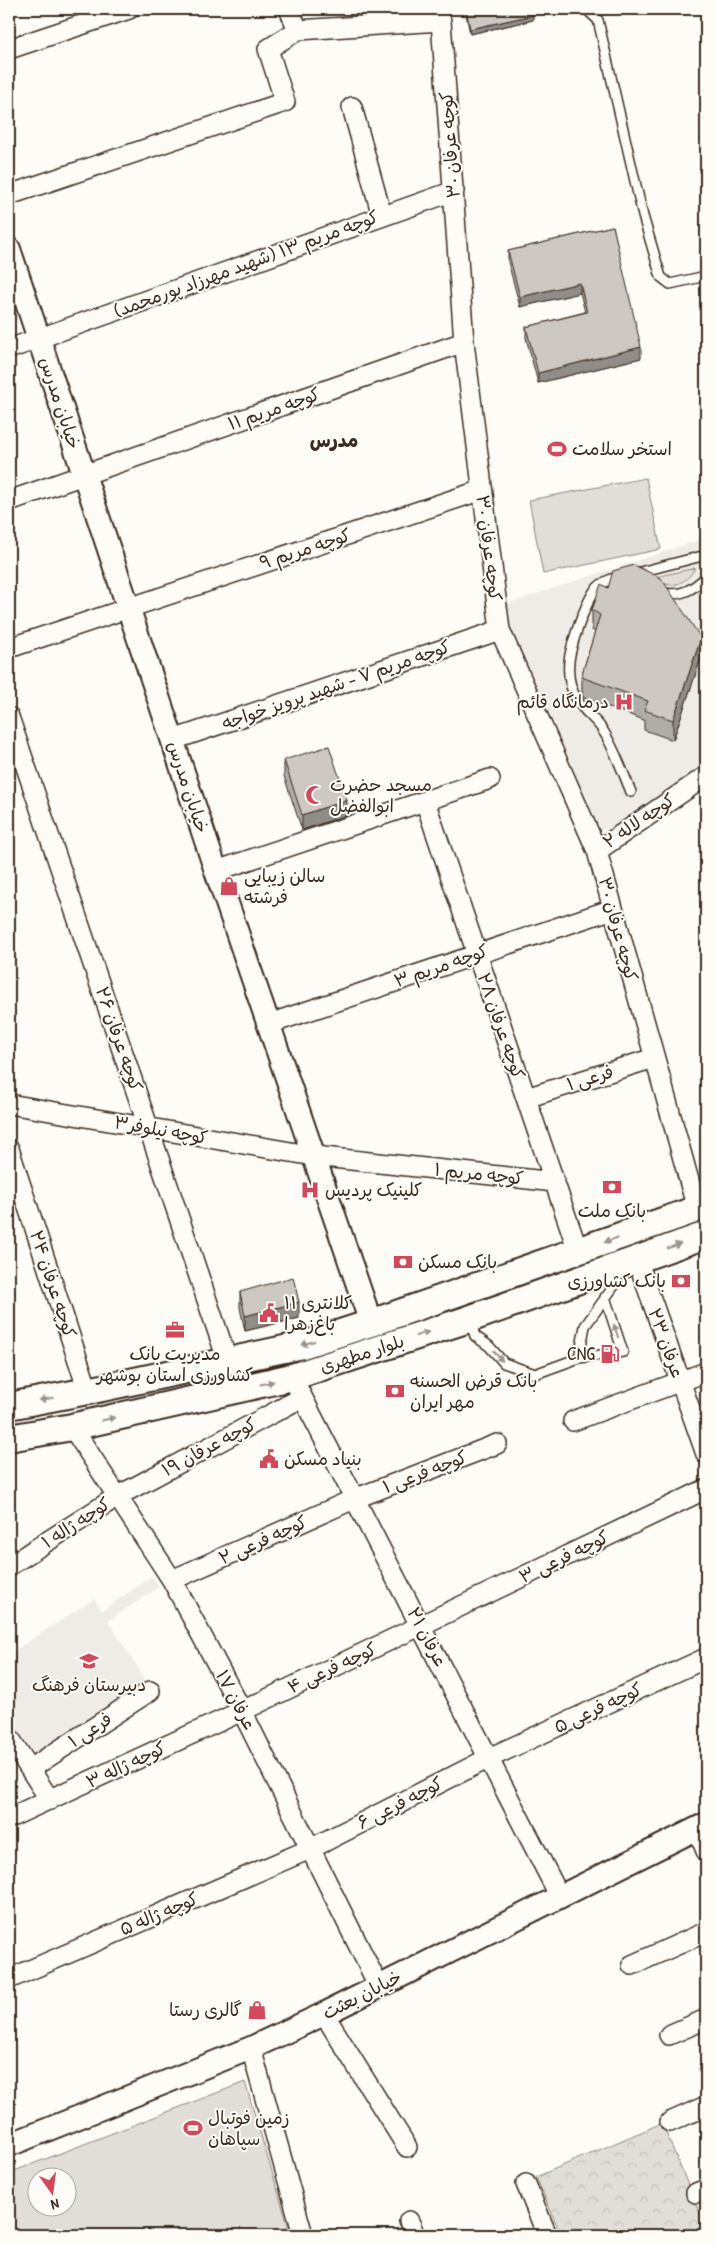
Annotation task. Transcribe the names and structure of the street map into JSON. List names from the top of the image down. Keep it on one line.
{"streets":{"main road":["بلوار مطهری"],"street":["کوچه عرفان ۳۰","کوچه مریم ۱۳ (شهید مهرزاد پورمحمد)","خیابان مدرس","کوچه مریم ۱۱","کوچه مریم ۹","کوچه مریم ۷ - شهید پرویز خواجه","کوچه لاله ۲","کوچه مریم ۳","کوچه عرفان ۲۸","کوچه عرفان ۲۶","فرعی ۱","کوچه نیلوفر۳","کوچه مریم ۱","کوچه عرفان ۲۴","عرفان ۲۳","کوچه عرفان ۱۹","کوچه فرعی ۱","کوچه ژاله ۱","کوچه فرعی ۲","کوچه فرعی ۳","عرفان ۲۱","کوچه فرعی ۴","عرفان ۱۷","کوچه فرعی ۵","کوچه ژاله ۳","کوچه فرعی ۶","کوچه ژاله ۵","خیابان بعثت"]},"crossings":[["کوچه عرفان ۳۰","کوچه مریم ۱۳ (شهید مهرزاد پورمحمد)"],["کوچه عرفان ۳۰","کوچه مریم ۱۱"],["کوچه عرفان ۳۰","کوچه مریم ۹"],["کوچه عرفان ۳۰","کوچه مریم ۷ - شهید پرویز خواجه"],["کوچه عرفان ۳۰","کوچه لاله ۲"],["کوچه عرفان ۳۰","کوچه مریم ۳"],["کوچه عرفان ۳۰","فرعی ۱"],["کوچه عرفان ۳۰","بلوار مطهری"],["کوچه مریم ۱۳ (شهید مهرزاد پورمحمد)","خیابان مدرس"],["خیابان مدرس","کوچه مریم ۱۱"],["خیابان مدرس","کوچه مریم ۹"],["خیابان مدرس","کوچه مریم ۷ - شهید پرویز خواجه"],["خیابان مدرس","کوچه مریم ۳"],["خیابان مدرس","کوچه نیلوفر۳"],["خیابان مدرس","کوچه مریم ۱"],["خیابان مدرس","بلوار مطهری"],["کوچه مریم ۳","کوچه عرفان ۲۸"],["کوچه عرفان ۲۸","فرعی ۱"],["کوچه عرفان ۲۸","کوچه مریم ۱"],["کوچه عرفان ۲۸","بلوار مطهری"],["کوچه عرفان ۲۶","کوچه نیلوفر۳"],["کوچه عرفان ۲۶","بلوار مطهری"],["کوچه نیلوفر۳","کوچه مریم ۱"],["کوچه عرفان ۲۴","بلوار مطهری"],["عرفان ۲۳","بلوار مطهری"],["بلوار مطهری","کوچه عرفان ۱۹"],["بلوار مطهری","عرفان ۲۱"],["بلوار مطهری","عرفان ۱۷"],["کوچه عرفان ۱۹","کوچه ژاله ۱"],["کوچه عرفان ۱۹","عرفان ۲۱"],["کوچه عرفان ۱۹","عرفان ۱۷"],["کوچه فرعی ۱","کوچه فرعی ۲"],["کوچه فرعی ۱","عرفان ۲۱"],["کوچه ژاله ۱","عرفان ۱۷"],["کوچه فرعی ۲","عرفان ۲۱"],["کوچه فرعی ۲","عرفان ۱۷"],["کوچه فرعی ۳","عرفان ۲۱"],["کوچه فرعی ۳","کوچه فرعی ۴"],["عرفان ۲۱","کوچه فرعی ۴"],["عرفان ۲۱","کوچه فرعی ۵"],["عرفان ۲۱","کوچه فرعی ۶"],["عرفان ۲۱","خیابان بعثت"],["کوچه فرعی ۴","عرفان ۱۷"],["کوچه فرعی ۴","کوچه ژاله ۳"],["عرفان ۱۷","کوچه ژاله ۳"],["عرفان ۱۷","کوچه فرعی ۶"],["عرفان ۱۷","کوچه ژاله ۵"],["عرفان ۱۷","خیابان بعثت"],["کوچه فرعی ۵","کوچه فرعی ۶"],["کوچه فرعی ۶","کوچه ژاله ۵"]],"districts":["مدرس"],"places":{"sports":["استخر سلامت","زمین فوتبال سپاهان"],"hospital":["درمانگاه قائم","کلینیک پردیس"],"mosque":["مسجد حضرت ابوالفضل"],"shop":["سالن زیبایی فرشته","گالری رستا"],"bank":["بانک ملت","بانک مسکن","بانک کشاورزی","بانک قرض الحسنه مهر ایران"],"public building":["کلانتری ۱۱ باغ‌زهرا","بنیاد مسکن"],"office":["مدیریت بانک کشاورزی استان بوشهر"],"fuel station":["CNG"],"school or university":["دبیرستان فرهنگ"]},"north":"bottom"}
